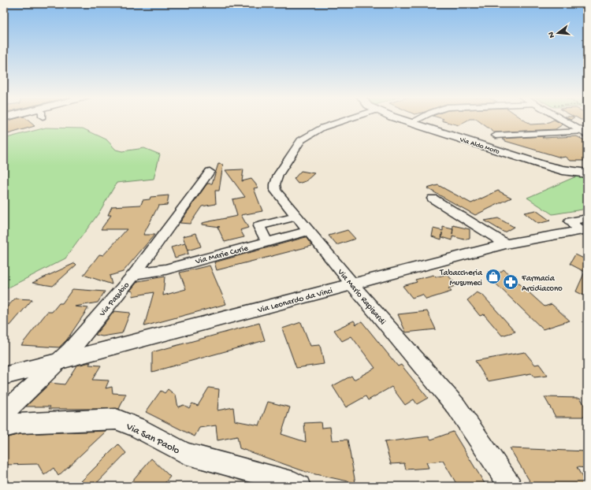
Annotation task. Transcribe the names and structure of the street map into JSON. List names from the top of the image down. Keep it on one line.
{"streets":{"main road":["Via Aldo Moro"],"street":["Via Marie Curie","Via Mario Rapisardi","Via Pasubio","Via Leonardo da Vinci","Via San Paolo"]},"crossings":[["Via Marie Curie","Via Mario Rapisardi"],["Via Marie Curie","Via Pasubio"],["Via Mario Rapisardi","Via Leonardo da Vinci"],["Via Pasubio","Via Leonardo da Vinci"]],"places":{"shop":["Tabaccheria Musumeci"],"pharmacy":["Farmacia Arcidiacono"]},"north":"left"}
